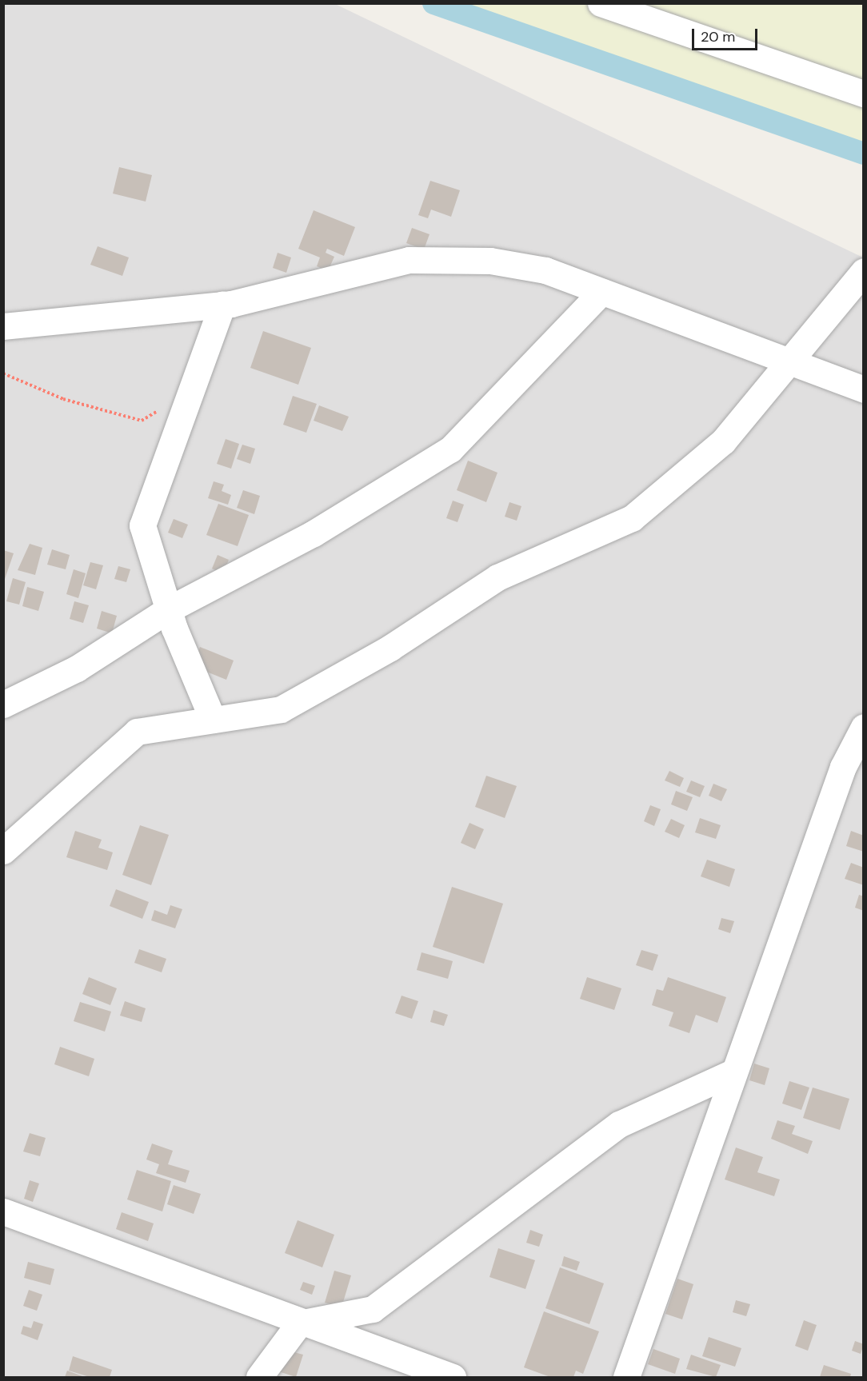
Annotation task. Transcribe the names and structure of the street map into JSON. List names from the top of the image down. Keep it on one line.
{"scale_bar":"20 m"}
